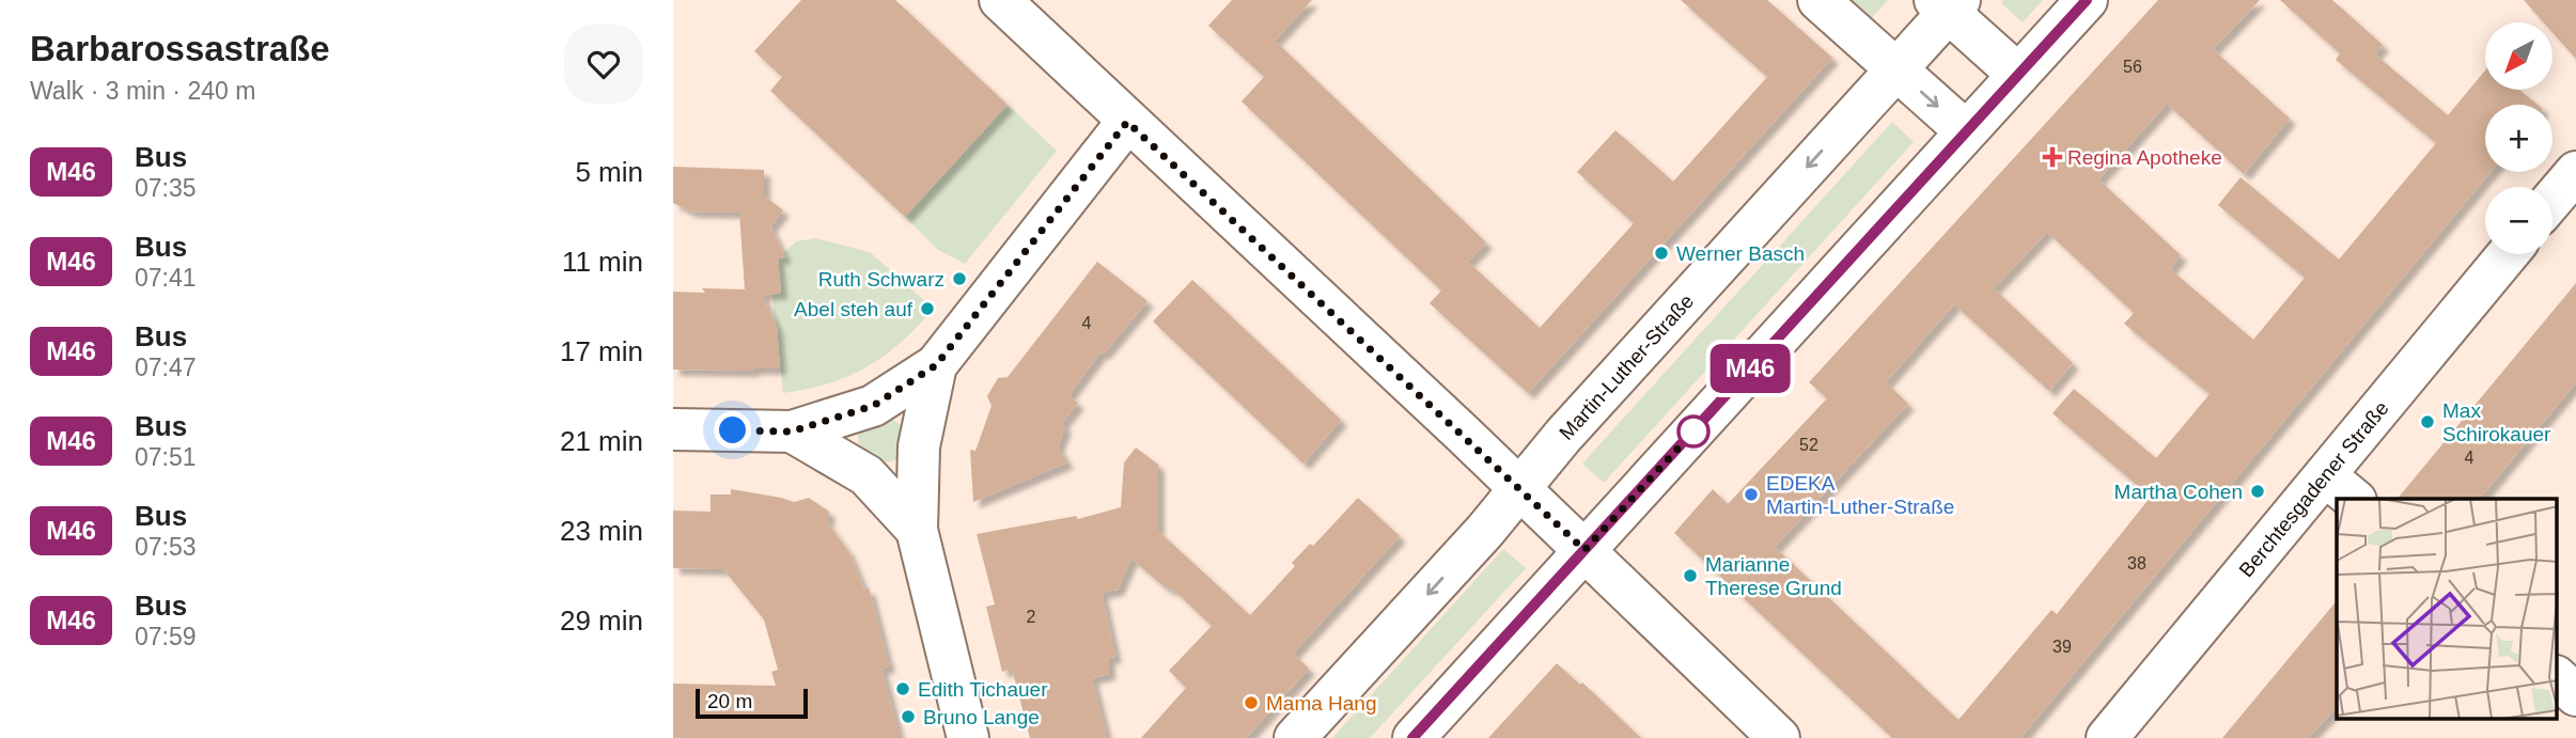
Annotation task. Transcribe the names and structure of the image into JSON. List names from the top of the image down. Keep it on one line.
{"streets":{"street":["Martin-Luther-Straße","Berchtesgadener Straße"]},"places":{"health":["Regina Apotheke"],"other":["Werner Basch","Ruth Schwarz","Abel steh auf","Max Schirokauer","Martha Cohen","EDEKA Martin-Luther-Straße","Marianne Therese Grund","Edith Tichauer","Mama Hang","Bruno Lange"]},"lines":["bus line M46"],"house_numbers":["56","4","52","4","38","2","39"],"scale_bar":"20 m","north":"bottom left","page":{"heading":["Barbarossastraße","Walk · 3 min · 240 m"],"on_map":"M46","map_buttons":["+","−"],"list":[{"mark":"M46","name":"Bus","note":"07:35","value":"5 min"},{"mark":"M46","name":"Bus","note":"07:41","value":"11 min"},{"mark":"M46","name":"Bus","note":"07:47","value":"17 min"},{"mark":"M46","name":"Bus","note":"07:51","value":"21 min"},{"mark":"M46","name":"Bus","note":"07:53","value":"23 min"},{"mark":"M46","name":"Bus","note":"07:59","value":"29 min"}],"scale":"20 m"}}
